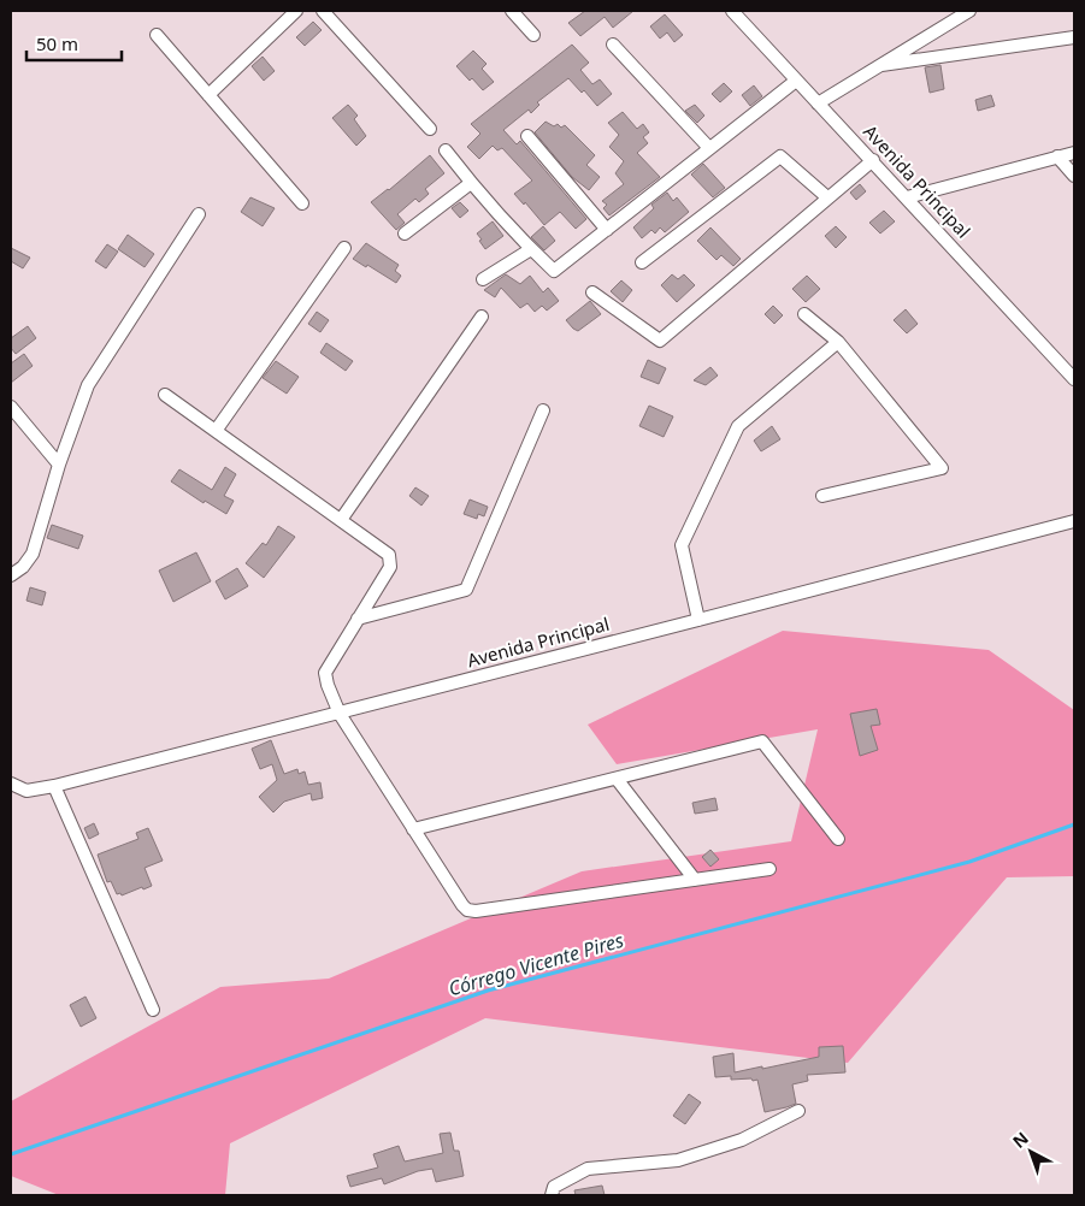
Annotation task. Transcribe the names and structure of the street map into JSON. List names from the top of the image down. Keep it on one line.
{"streets":{"street":["Avenida Principal"]},"water":["Córrego Vicente Pires"],"scale_bar":"50 m","north":"top left"}
